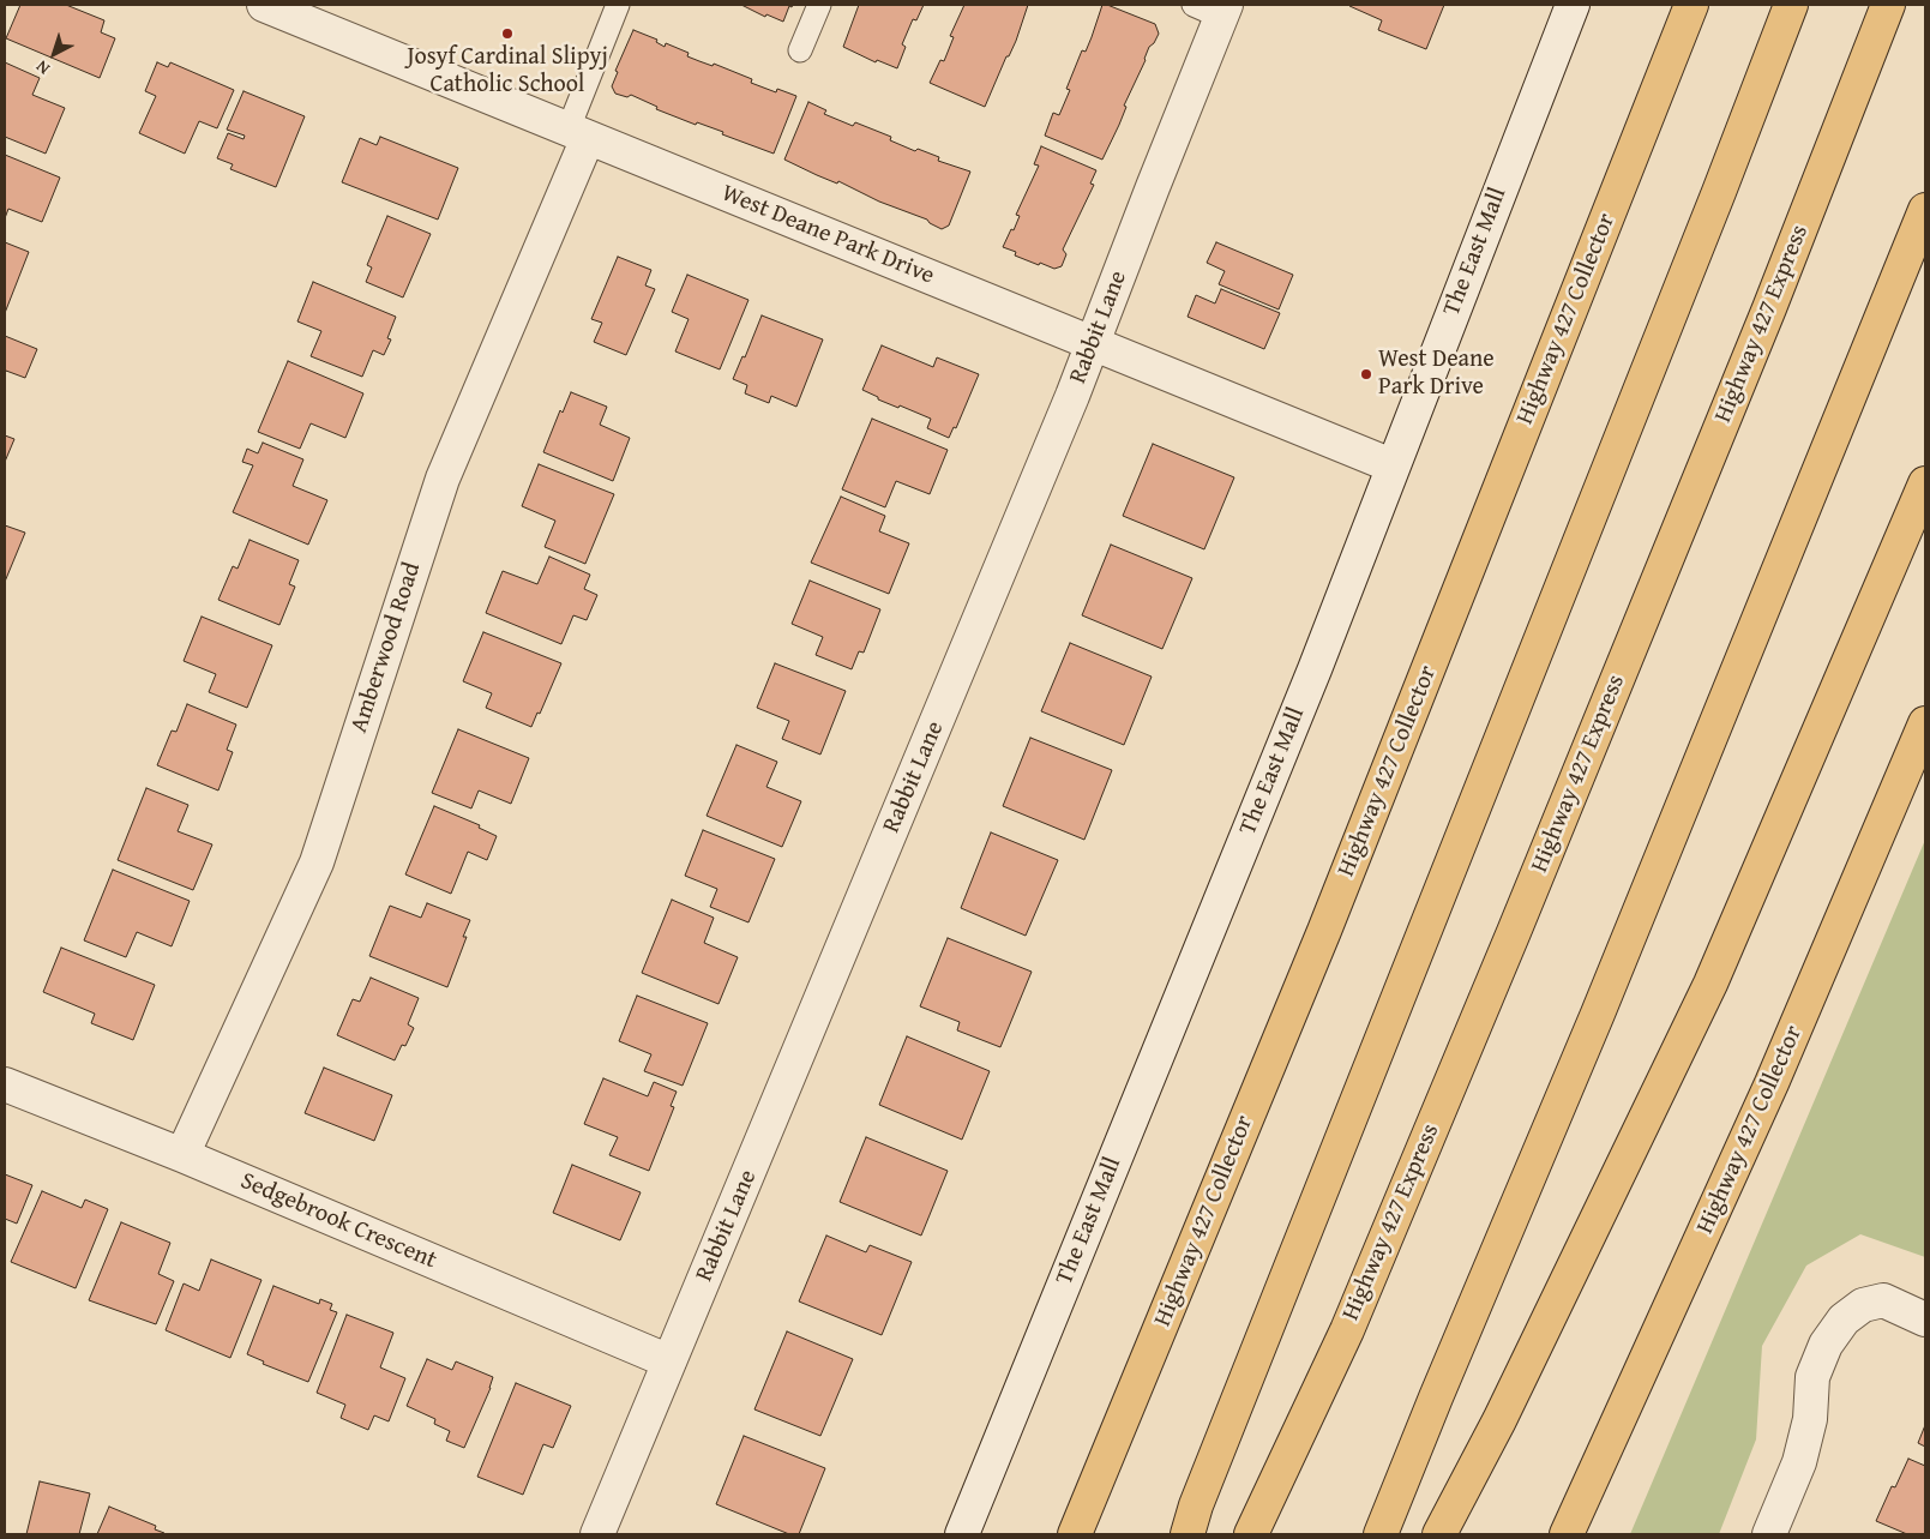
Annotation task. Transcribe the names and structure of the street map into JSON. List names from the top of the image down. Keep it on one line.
{"streets":{"highway":["Highway 427 Collector","Highway 427 Express"],"street":["West Deane Park Drive","The East Mall","Rabbit Lane","Amberwood Road","Sedgebrook Crescent"]},"crossings":[["West Deane Park Drive","The East Mall"],["West Deane Park Drive","Rabbit Lane"],["West Deane Park Drive","Amberwood Road"],["Rabbit Lane","Sedgebrook Crescent"],["Amberwood Road","Sedgebrook Crescent"]],"places":["Josyf Cardinal Slipyj Catholic School","West Deane Park Drive"],"north":"bottom left"}
